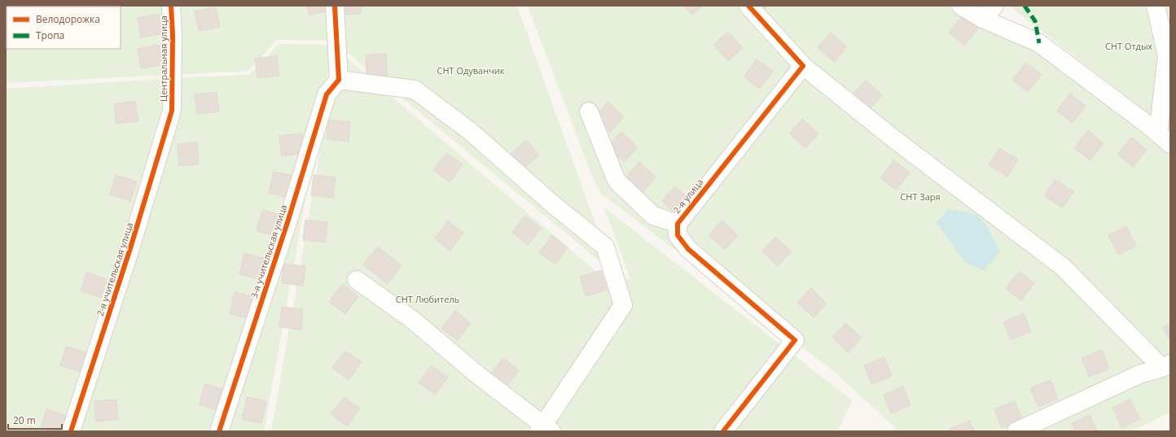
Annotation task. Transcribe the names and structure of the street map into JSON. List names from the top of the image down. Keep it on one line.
{"streets":{"street":["Центральная улица","2-я улица","3-я учительская улица","2-я учительская улица"]},"crossings":[["Центральная улица","2-я учительская улица"]],"parks":["СНТ Отдых","СНТ Одуванчик","СНТ Заря","СНТ Любитель"],"legend":["Велодорожка","Тропа"],"scale_bar":"20 m"}
